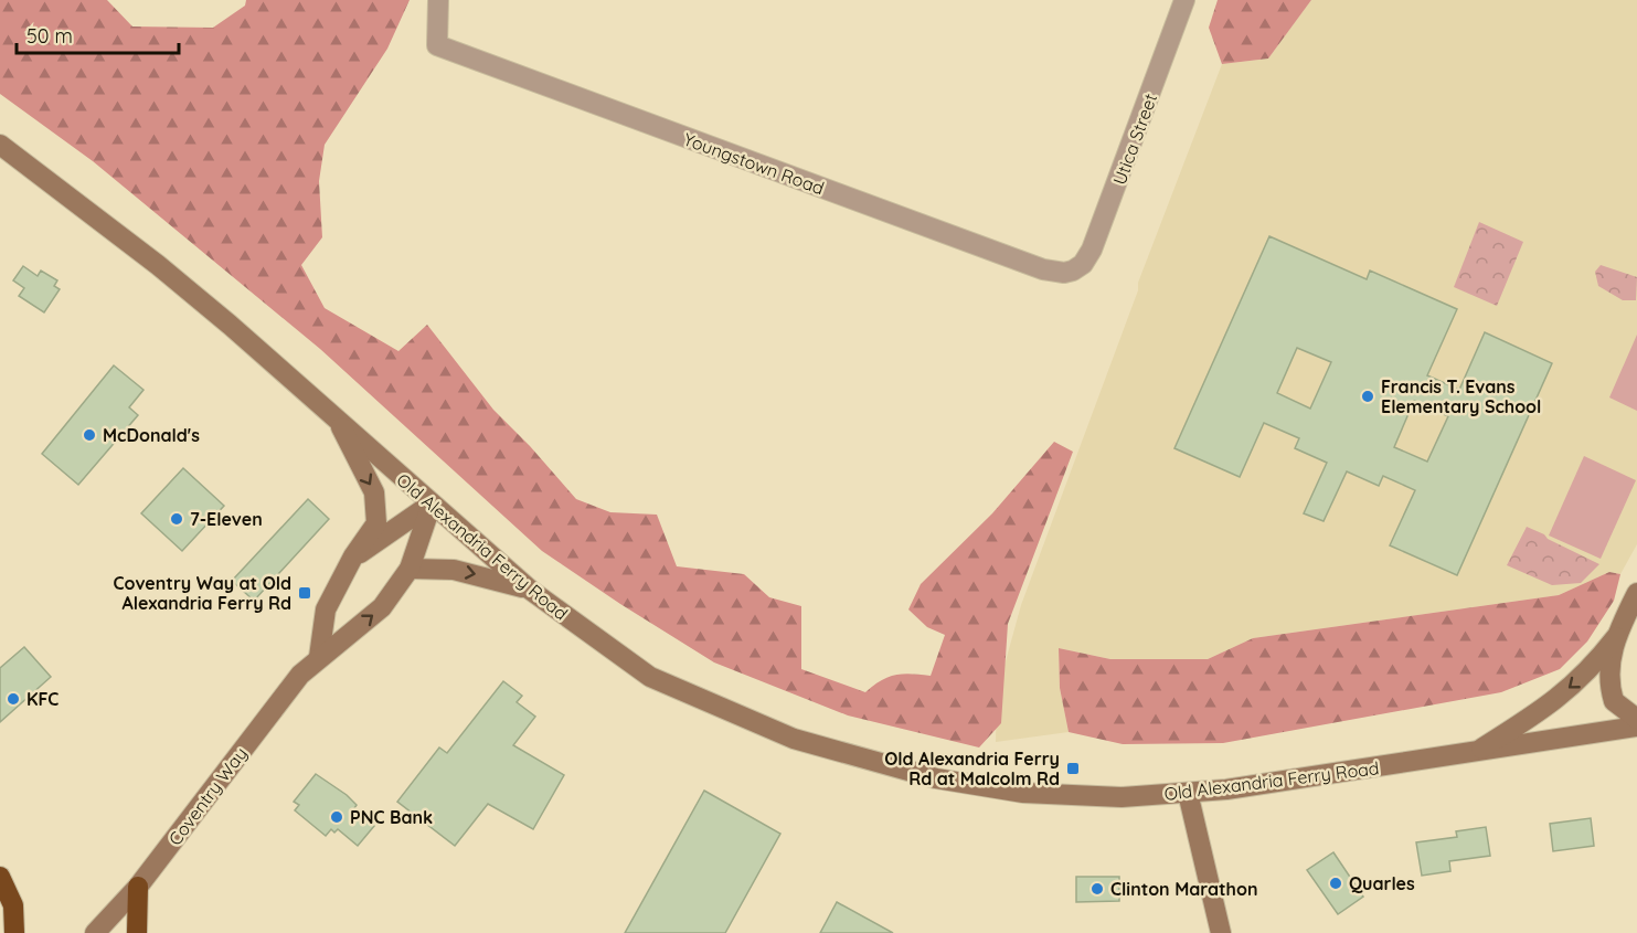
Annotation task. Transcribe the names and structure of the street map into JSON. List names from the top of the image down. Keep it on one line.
{"streets":{"main road":["Old Alexandria Ferry Road","Coventry Way"],"street":["Utica Street","Youngstown Road"]},"crossings":[["Utica Street","Youngstown Road"],["Old Alexandria Ferry Road","Coventry Way"]],"places":{"other":["Francis T. Evans Elementary School","McDonald's","7-Eleven","KFC","PNC Bank","Quarles","Clinton Marathon"],"transit":["Coventry Way at Old Alexandria Ferry Rd","Old Alexandria Ferry Rd at Malcolm Rd"]},"scale_bar":"50 m"}
